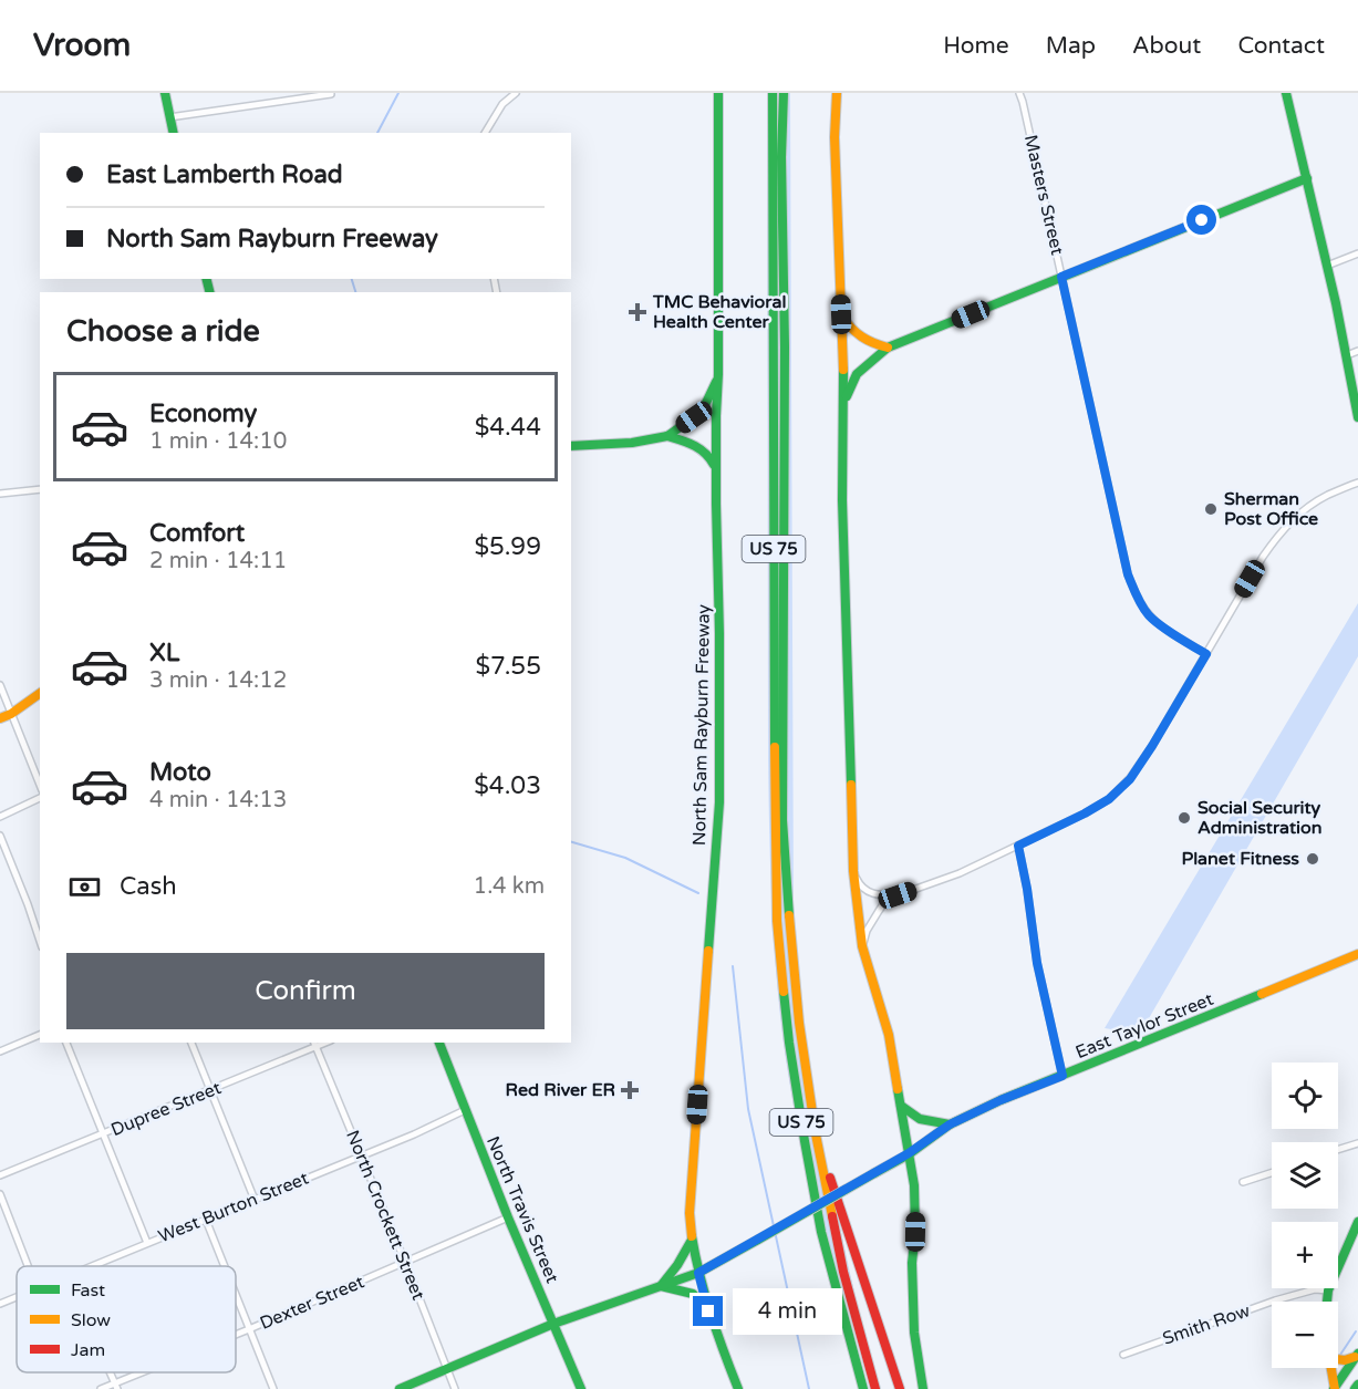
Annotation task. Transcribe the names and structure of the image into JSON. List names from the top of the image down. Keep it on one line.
{"streets":{"main road":["US 75","North Sam Rayburn Freeway","East Taylor Street","North Travis Street"],"street":["Masters Street","Dupree Street","West Burton Street","North Crockett Street","Dexter Street","Smith Row"]},"crossings":[["North Sam Rayburn Freeway","East Taylor Street"],["East Taylor Street","North Travis Street"],["East Taylor Street","North Crockett Street"],["Dupree Street","North Crockett Street"],["West Burton Street","North Travis Street"],["West Burton Street","North Crockett Street"],["North Travis Street","Dexter Street"],["North Crockett Street","Dexter Street"]],"places":{"health":["TMC Behavioral Health Center","Red River ER"],"other":["Sherman Post Office","Social Security Administration","Planet Fitness"]},"legend":["Fast","Slow","Jam"],"page":{"header":"Vroom","nav":["Home","Map","About","Contact"],"banner":["East Lamberth Road","North Sam Rayburn Freeway"],"heading":"Choose a ride","list":[{"name":"Economy","note":"1 min · 14:10","value":"$4.44"},{"name":"Comfort","note":"2 min · 14:11","value":"$5.99"},{"name":"XL","note":"3 min · 14:12","value":"$7.55"},{"name":"Moto","note":"4 min · 14:13","value":"$4.03"}],"pay":["Cash","1.4 km"],"buttons":"Confirm","map_buttons":["+","−"],"bubble":"4 min"}}
